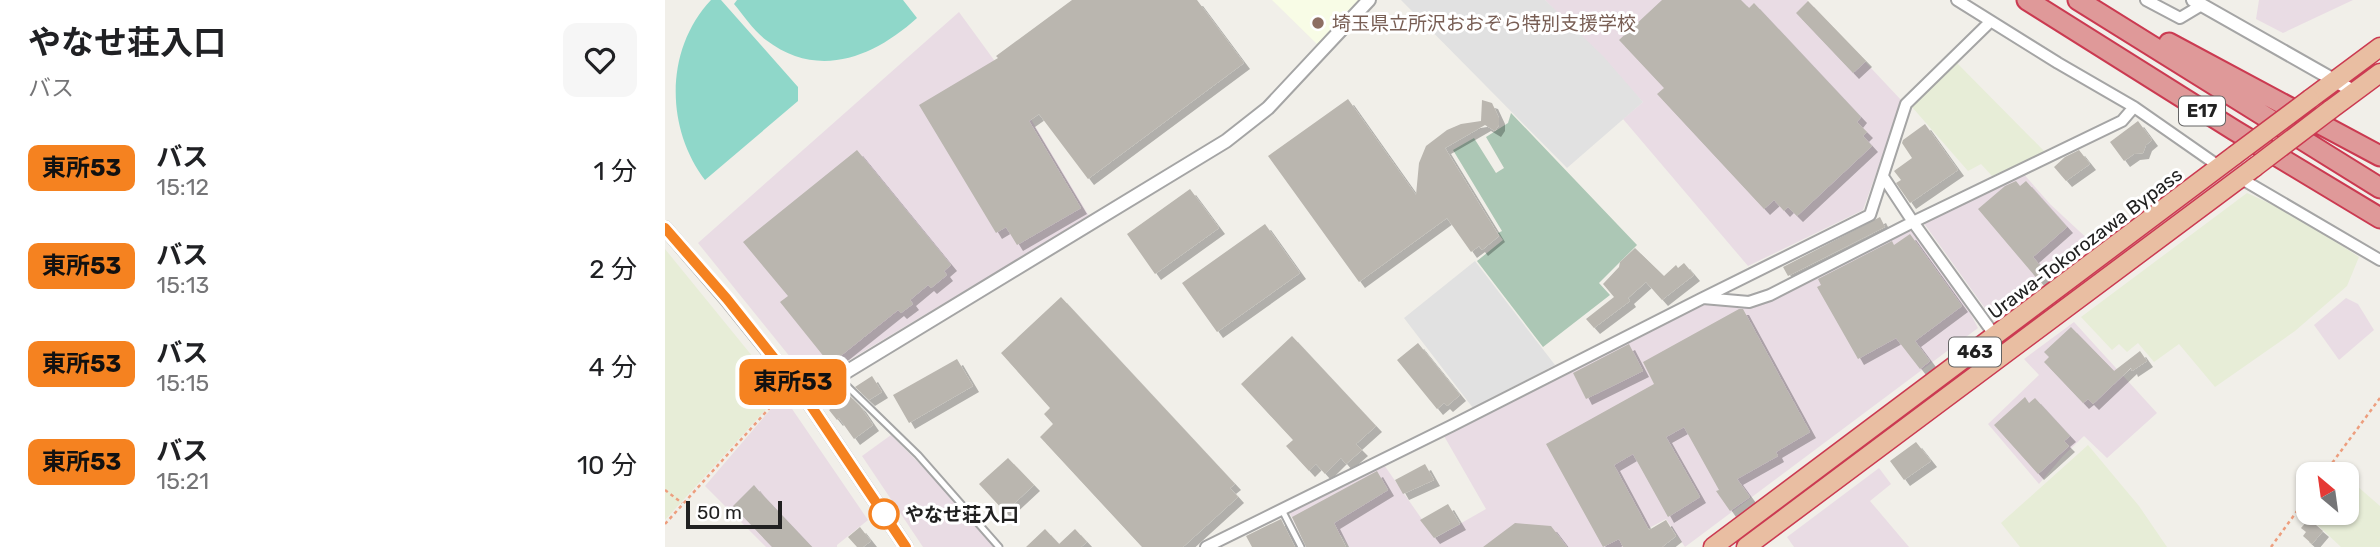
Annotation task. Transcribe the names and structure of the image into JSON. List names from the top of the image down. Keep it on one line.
{"streets":{"highway":["E17","Urawa-Tokorozawa Bypass","463"]},"places":["埼玉県立所沢おおぞら特別支援学校","やなせ荘入口"],"lines":["bus line 東所53"],"scale_bar":"50 m","north":"top left","page":{"heading":["やなせ荘入口","バス"],"on_map":"東所53","list":[{"mark":"東所53","name":"バス","note":"15:12","value":"1 分"},{"mark":"東所53","name":"バス","note":"15:13","value":"2 分"},{"mark":"東所53","name":"バス","note":"15:15","value":"4 分"},{"mark":"東所53","name":"バス","note":"15:21","value":"10 分"}],"scale":"50 m"}}
